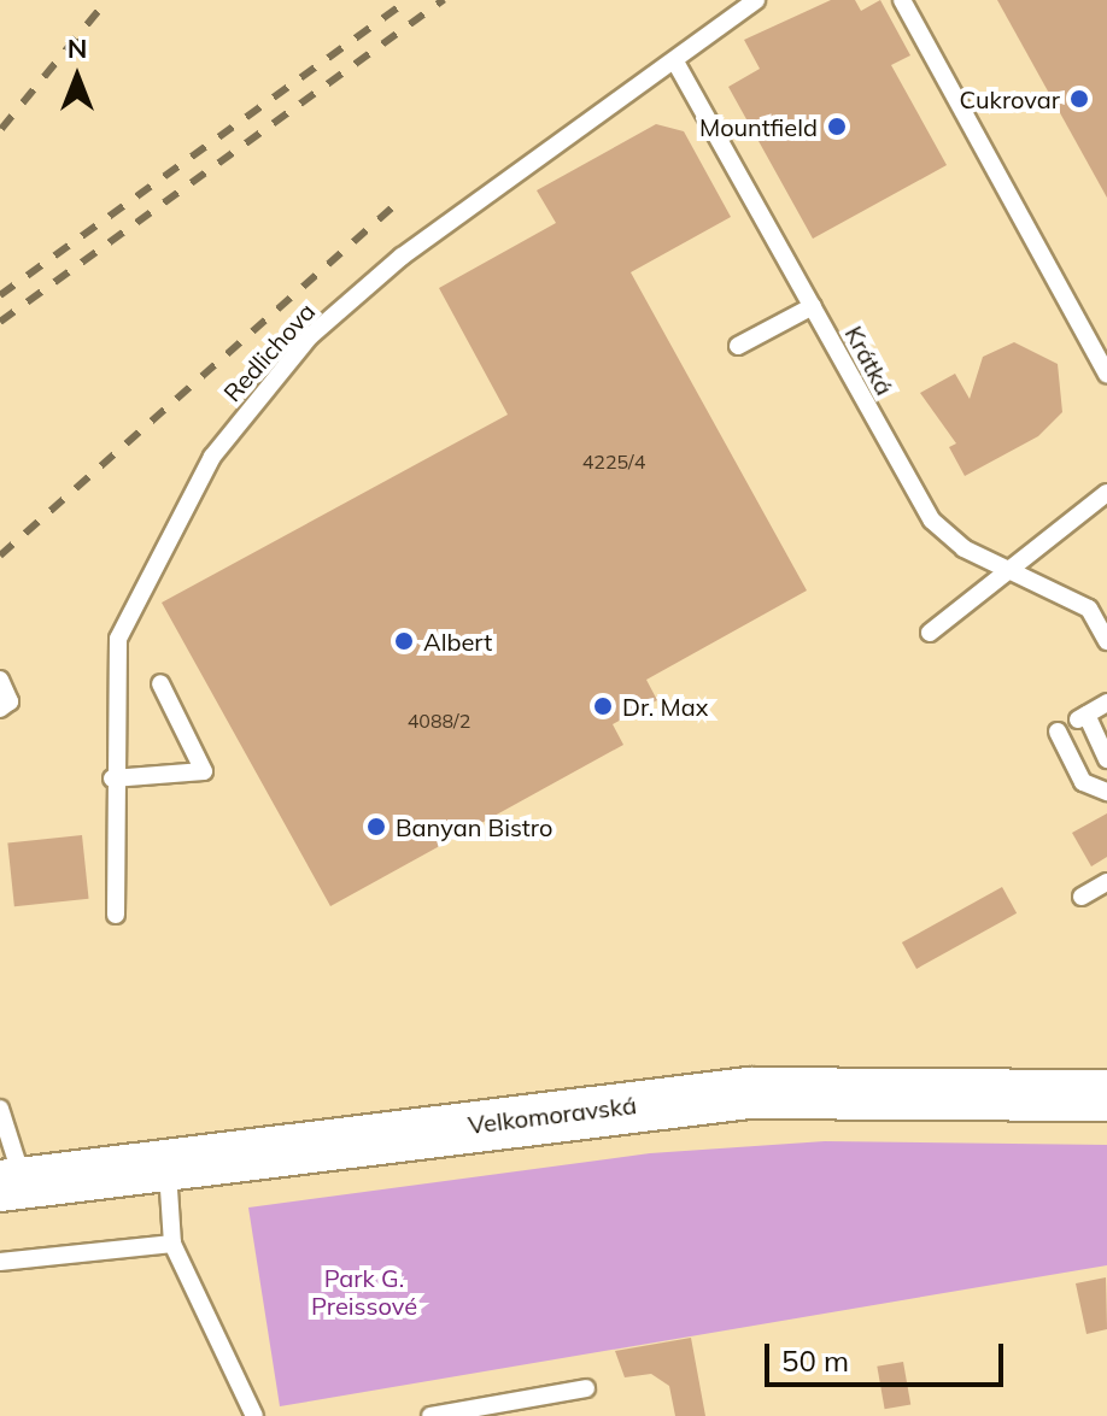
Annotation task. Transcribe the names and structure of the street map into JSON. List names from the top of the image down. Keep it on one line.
{"streets":{"main road":["Velkomoravská"],"lane":["Redlichova","Krátká"]},"crossings":[["Redlichova","Krátká"]],"parks":["Park G. Preissové"],"places":["Cukrovar","Mountfield","Albert","Dr. Max","Banyan Bistro"],"house_numbers":["4225/4","4088/2"],"scale_bar":"50 m","north":"top"}
